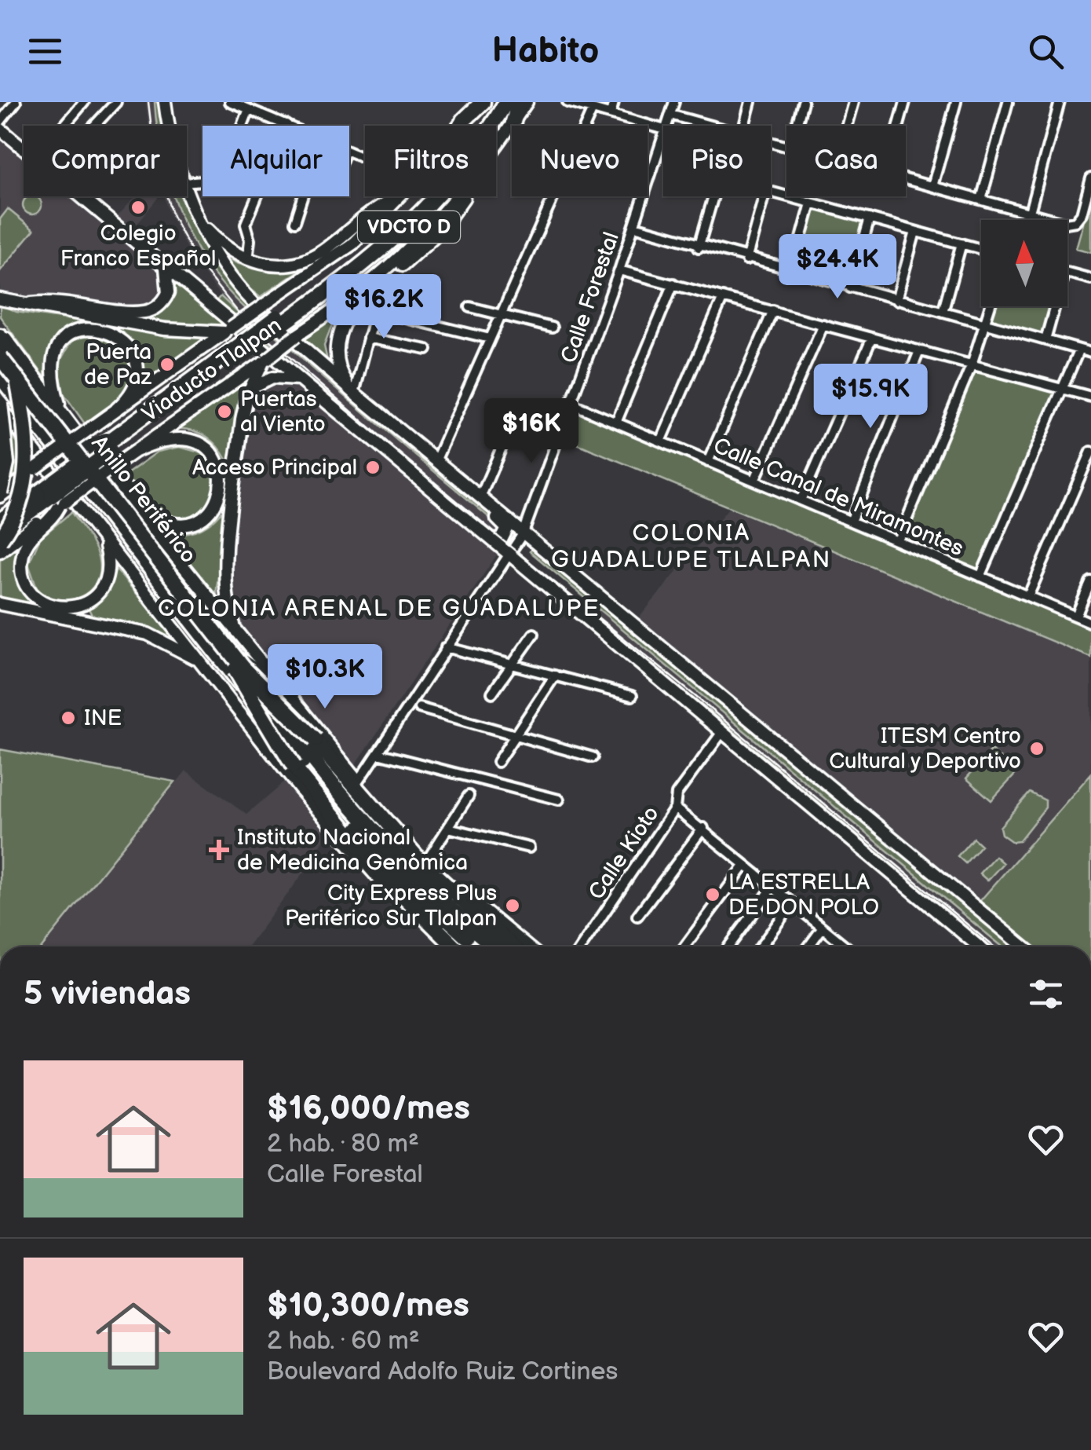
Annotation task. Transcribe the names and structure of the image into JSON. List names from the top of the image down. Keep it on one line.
{"streets":{"highway":["VDCTO D","Viaducto Tlalpan","Anillo Periférico"],"street":["Calle Forestal","Calle Canal de Miramontes","Calle Kioto"]},"crossings":[["Calle Forestal","Calle Canal de Miramontes"]],"districts":["COLONIA GUADALUPE TLALPAN","COLONIA ARENAL DE GUADALUPE"],"places":{"other":["Colegio Franco Español","Puerta de Paz","Puertas al Viento","Acceso Principal","INE","ITESM Centro Cultural y Deportivo","LA ESTRELLA DE DON POLO","City Express Plus Periférico Sur Tlalpan"],"health":["Instituto Nacional de Medicina Genómica"]},"north":"top","page":{"header":"Habito","chip":["Comprar","Alquilar","Filtros","Nuevo","Piso","Casa"],"price":["$24.4K","$16.2K","$15.9K","$16K","$10.3K"],"heading":"5 viviendas","list":[{"name":"$16,000/mes","note":"2 hab. · 80 m² · Calle Forestal"},{"name":"$10,300/mes","note":"2 hab. · 60 m² · Boulevard Adolfo Ruiz Cortines"}]}}
